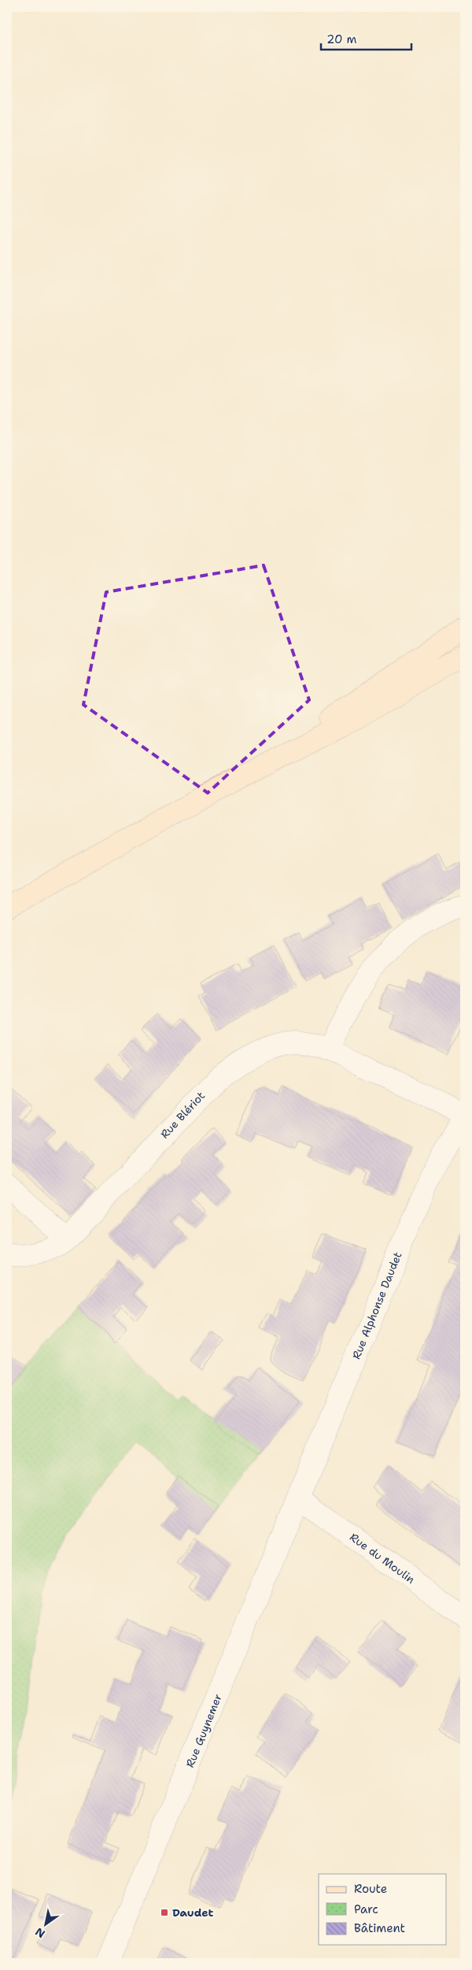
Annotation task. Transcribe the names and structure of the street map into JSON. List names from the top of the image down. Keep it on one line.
{"streets":{"street":["Rue Blériot","Rue Alphonse Daudet","Rue du Moulin","Rue Guynemer"]},"crossings":[["Rue Blériot","Rue Alphonse Daudet"],["Rue Alphonse Daudet","Rue du Moulin"],["Rue Alphonse Daudet","Rue Guynemer"],["Rue du Moulin","Rue Guynemer"]],"places":{"transit":["Daudet"]},"legend":["Route","Parc","Bâtiment"],"scale_bar":"20 m","north":"bottom left"}
